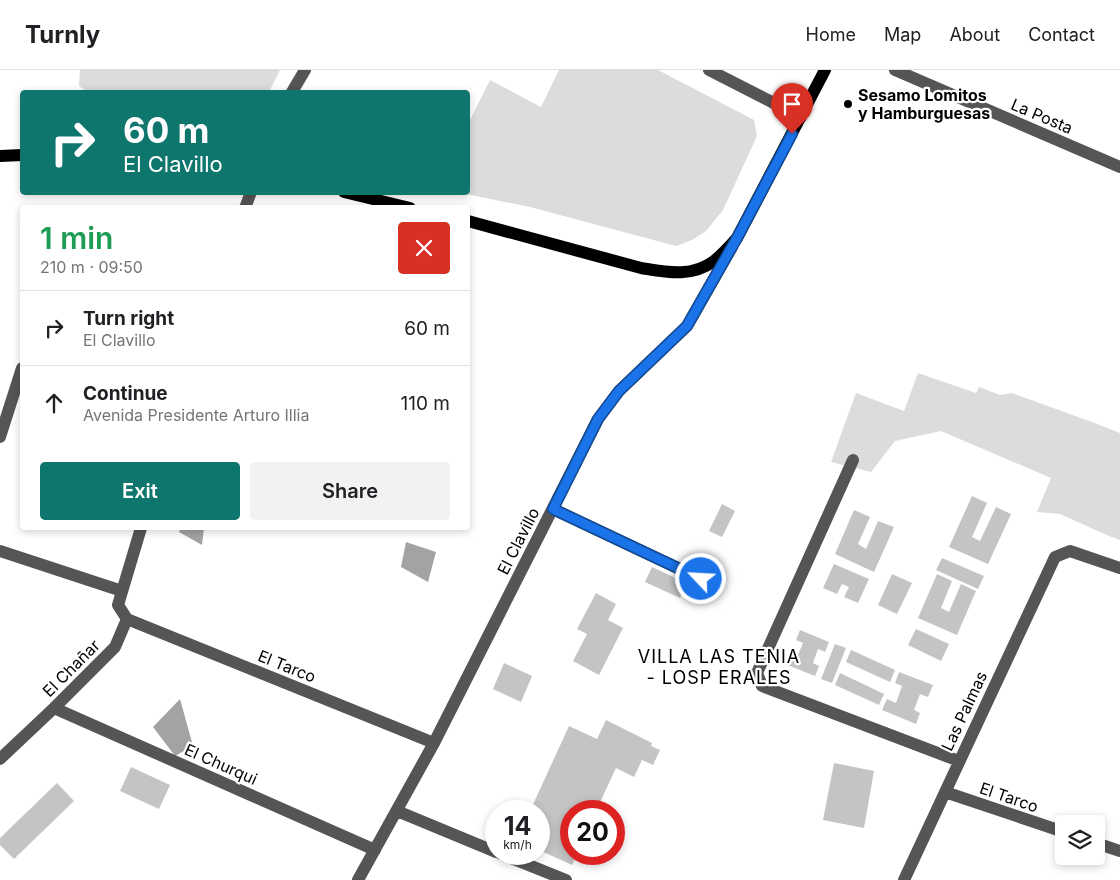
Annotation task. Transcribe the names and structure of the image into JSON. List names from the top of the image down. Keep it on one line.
{"streets":{"street":["La Posta","El Clavillo","El Tarco","El Chañar","Las Palmas","El Churqui"]},"crossings":[["El Clavillo","El Tarco"],["El Clavillo","El Churqui"],["El Tarco","El Chañar"],["El Tarco","Las Palmas"],["El Chañar","El Churqui"]],"districts":["VILLA LAS TENIA - LOSP ERALES"],"places":["Sesamo Lomitos y Hamburguesas"],"page":{"header":"Turnly","nav":["Home","Map","About","Contact"],"turn":["60 m","El Clavillo"],"heading":["1 min","210 m · 09:50"],"list":[{"name":"Turn right","note":"El Clavillo","value":"60 m"},{"name":"Continue","note":"Avenida Presidente Arturo Illia","value":"110 m"}],"buttons":["Exit","Share"],"speed":"14 km/h","limit":"20"}}
